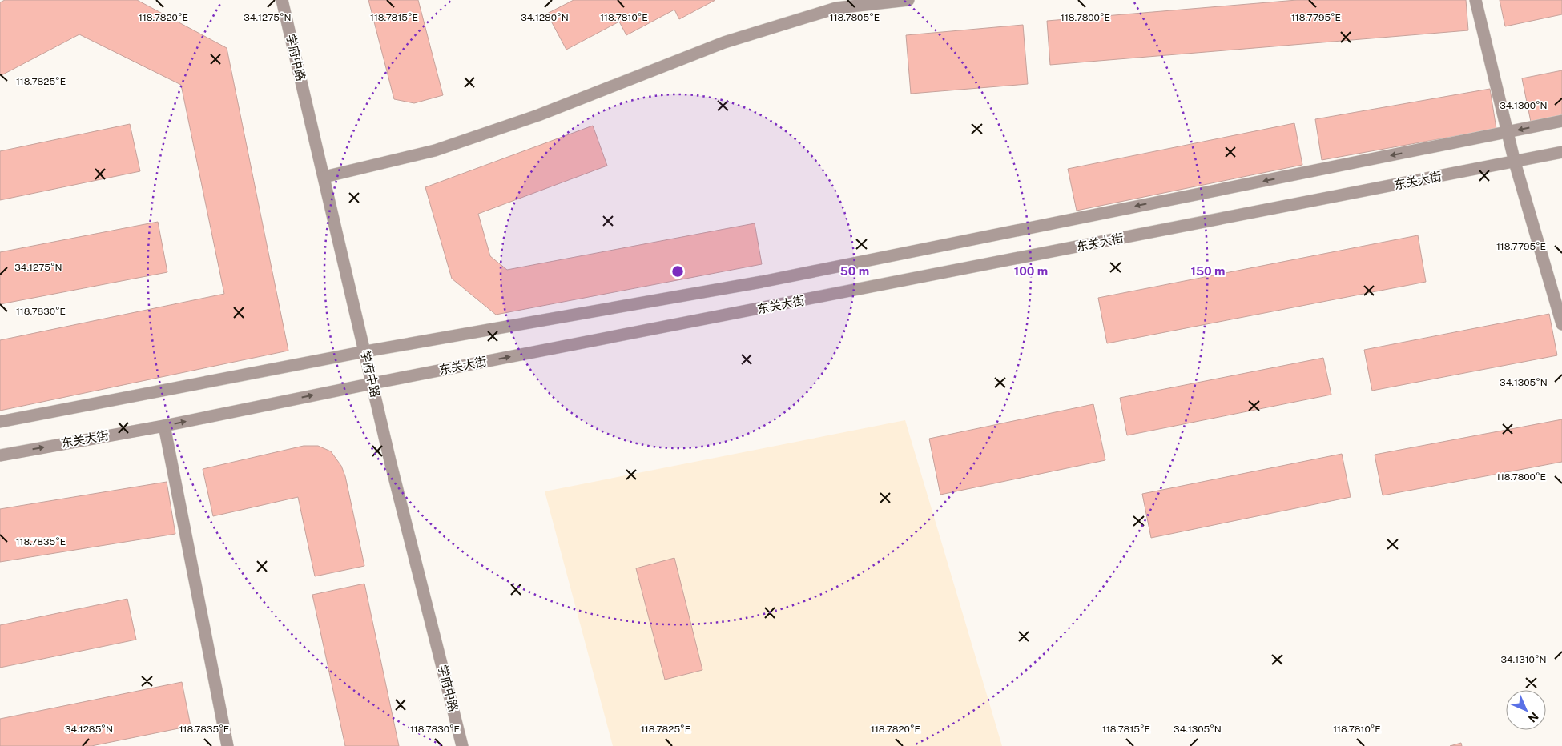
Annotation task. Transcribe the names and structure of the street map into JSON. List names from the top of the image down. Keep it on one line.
{"streets":{"street":["学府中路","东关大街"]},"crossings":[["学府中路","东关大街"]],"north":"bottom right","coordinates":["118.7820°E","34.1275°N","118.7815°E","34.1280°N","118.7810°E","118.7805°E","118.7800°E","118.7795°E","118.7825°E","34.1300°N","118.7830°E","34.1305°N","118.7835°E","34.1310°N","34.1285°N"],"rings":["50 m","100 m","150 m"]}
